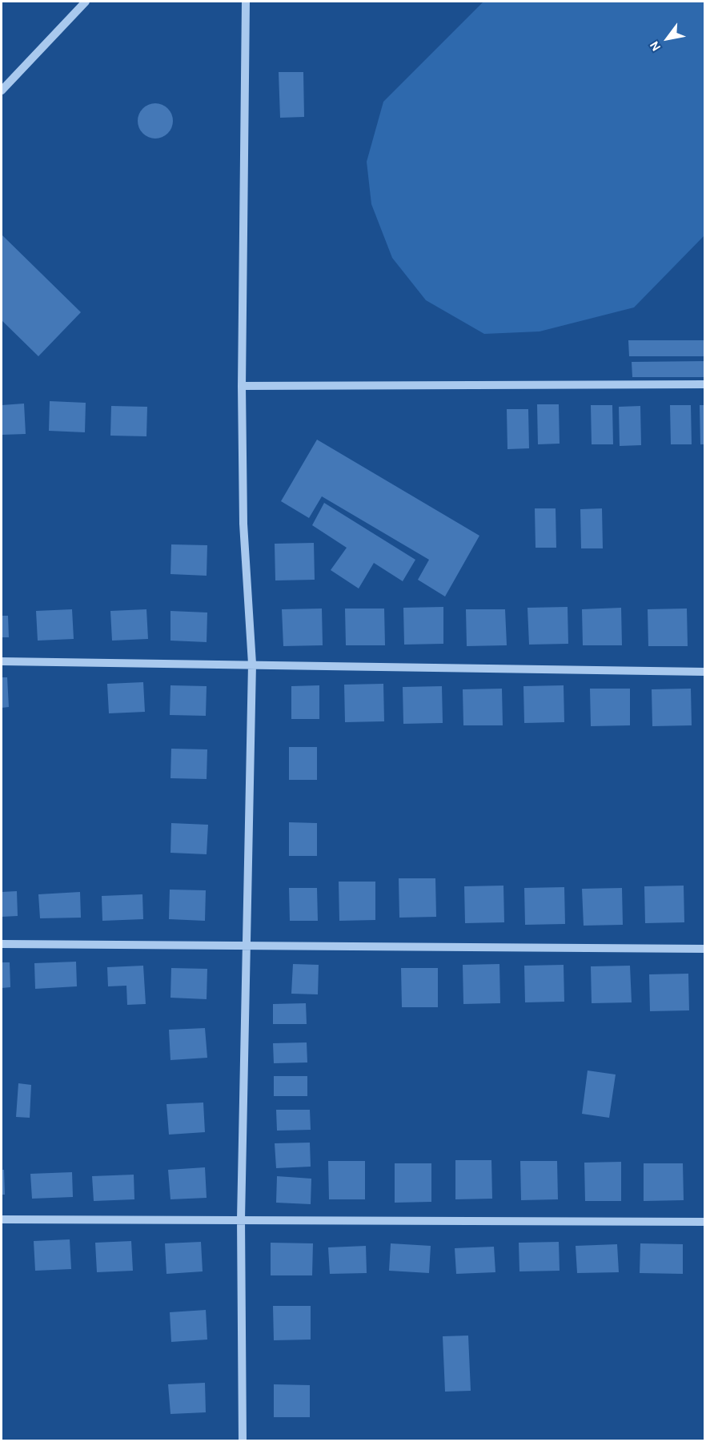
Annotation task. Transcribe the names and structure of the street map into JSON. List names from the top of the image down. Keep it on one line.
{"north":"bottom left"}
